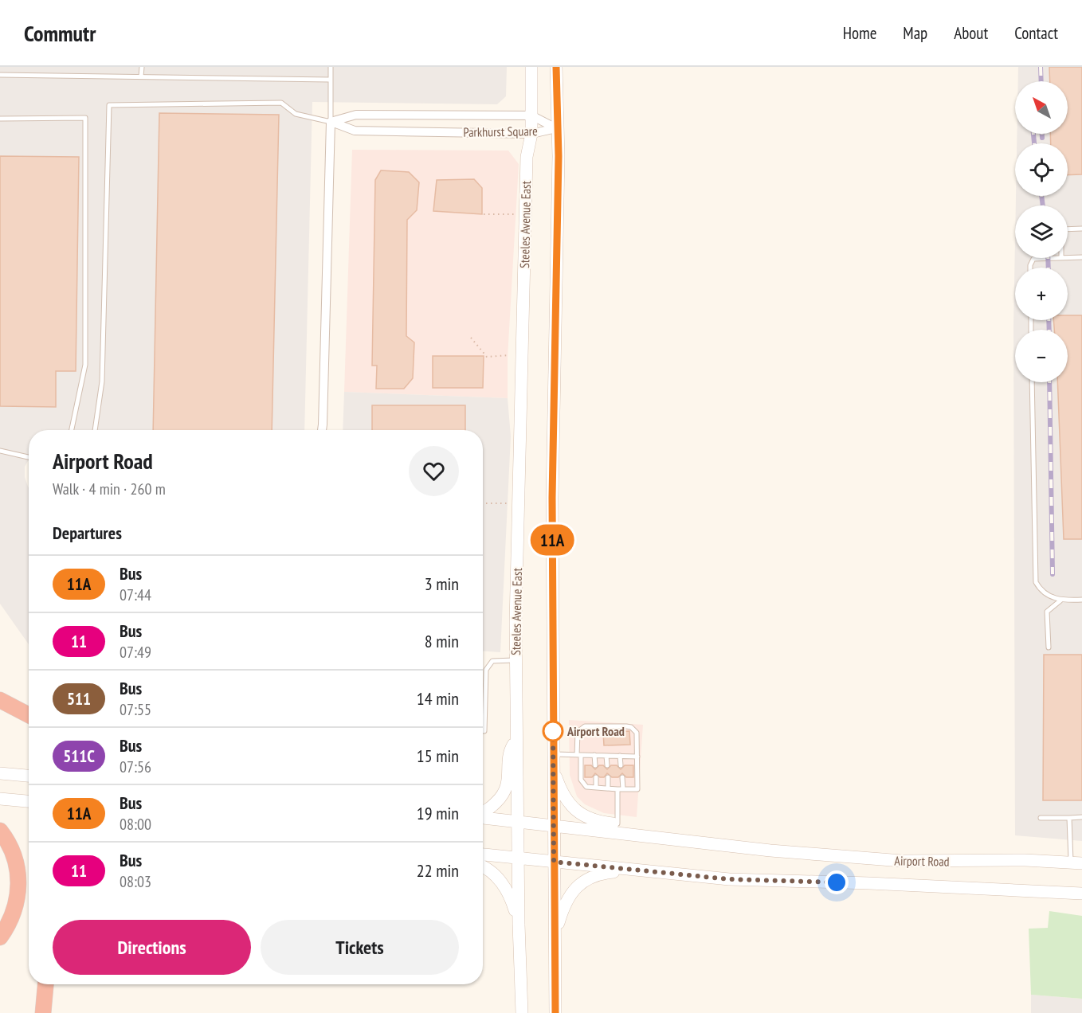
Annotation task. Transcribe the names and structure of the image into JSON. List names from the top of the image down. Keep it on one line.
{"streets":{"main road":["Steeles Avenue East","Airport Road"],"street":["Parkhurst Square"]},"crossings":[["Parkhurst Square","Steeles Avenue East"],["Steeles Avenue East","Airport Road"]],"places":["Airport Road"],"lines":["bus line 11A"],"north":"top left","page":{"header":"Commutr","nav":["Home","Map","About","Contact"],"on_map":"11A","map_buttons":["+","−"],"heading":[["Airport Road","Walk · 4 min · 260 m"],"Departures"],"list":[{"mark":"11A","name":"Bus","note":"07:44","value":"3 min"},{"mark":"11","name":"Bus","note":"07:49","value":"8 min"},{"mark":"511","name":"Bus","note":"07:55","value":"14 min"},{"mark":"511C","name":"Bus","note":"07:56","value":"15 min"},{"mark":"11A","name":"Bus","note":"08:00","value":"19 min"},{"mark":"11","name":"Bus","note":"08:03","value":"22 min"}],"buttons":["Directions","Tickets"]}}
